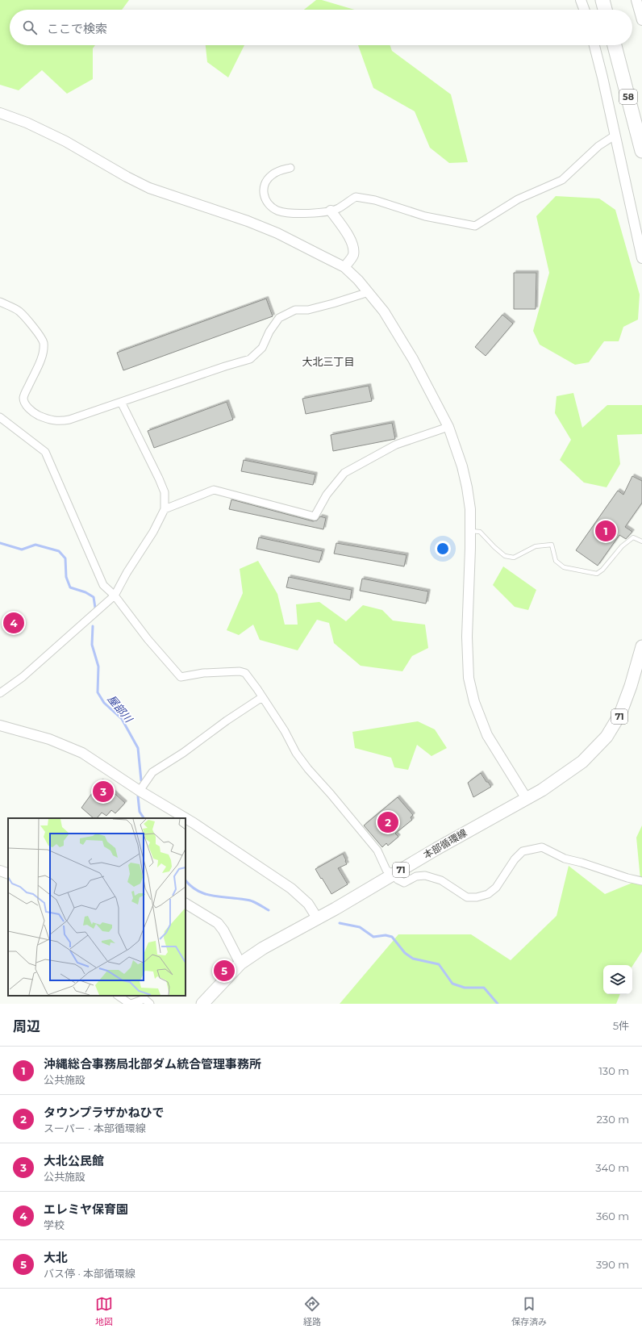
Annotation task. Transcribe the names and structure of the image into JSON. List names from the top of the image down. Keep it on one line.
{"streets":{"highway":["58"],"main road":["71","本部循環線"]},"districts":["大北三丁目"],"water":["屋部川"],"page":{"search":"ここで検索","pins":["1","4","3","2","5"],"heading":["周辺","5件"],"list":[{"mark":"1","name":"沖縄総合事務局北部ダム統合管理事務所","note":"公共施設","value":"130 m"},{"mark":"2","name":"タウンプラザかねひで","note":"スーパー · 本部循環線","value":"230 m"},{"mark":"3","name":"大北公民館","note":"公共施設","value":"340 m"},{"mark":"4","name":"エレミヤ保育園","note":"学校","value":"360 m"},{"mark":"5","name":"大北","note":"バス停 · 本部循環線","value":"390 m"}],"nav":["地図","経路","保存済み"]}}
